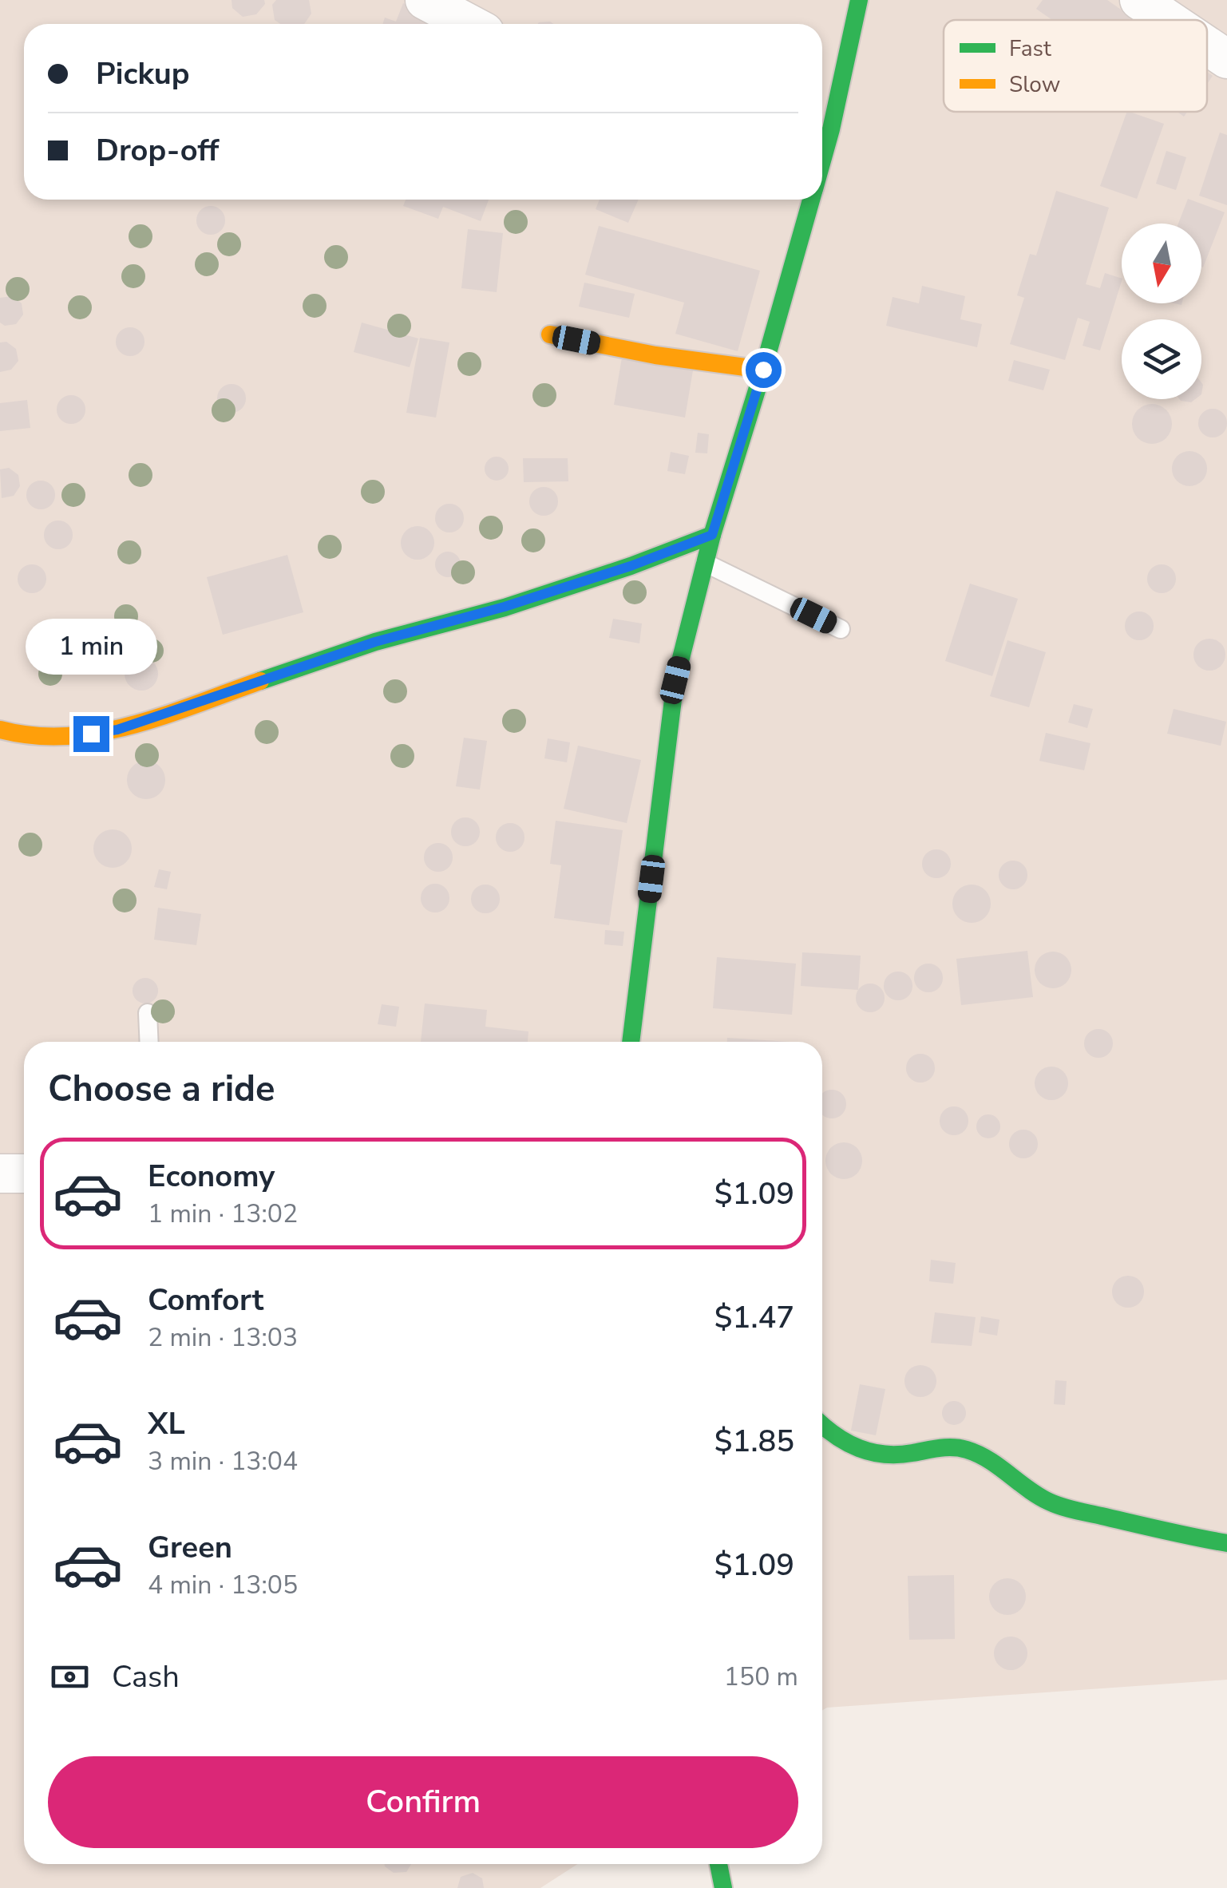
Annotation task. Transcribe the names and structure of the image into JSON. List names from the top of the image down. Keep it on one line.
{"legend":["Fast","Slow"],"north":"bottom","page":{"banner":["Pickup","Drop-off"],"bubble":"1 min","heading":"Choose a ride","list":[{"name":"Economy","note":"1 min · 13:02","value":"$1.09"},{"name":"Comfort","note":"2 min · 13:03","value":"$1.47"},{"name":"XL","note":"3 min · 13:04","value":"$1.85"},{"name":"Green","note":"4 min · 13:05","value":"$1.09"}],"pay":["Cash","150 m"],"buttons":"Confirm"}}
